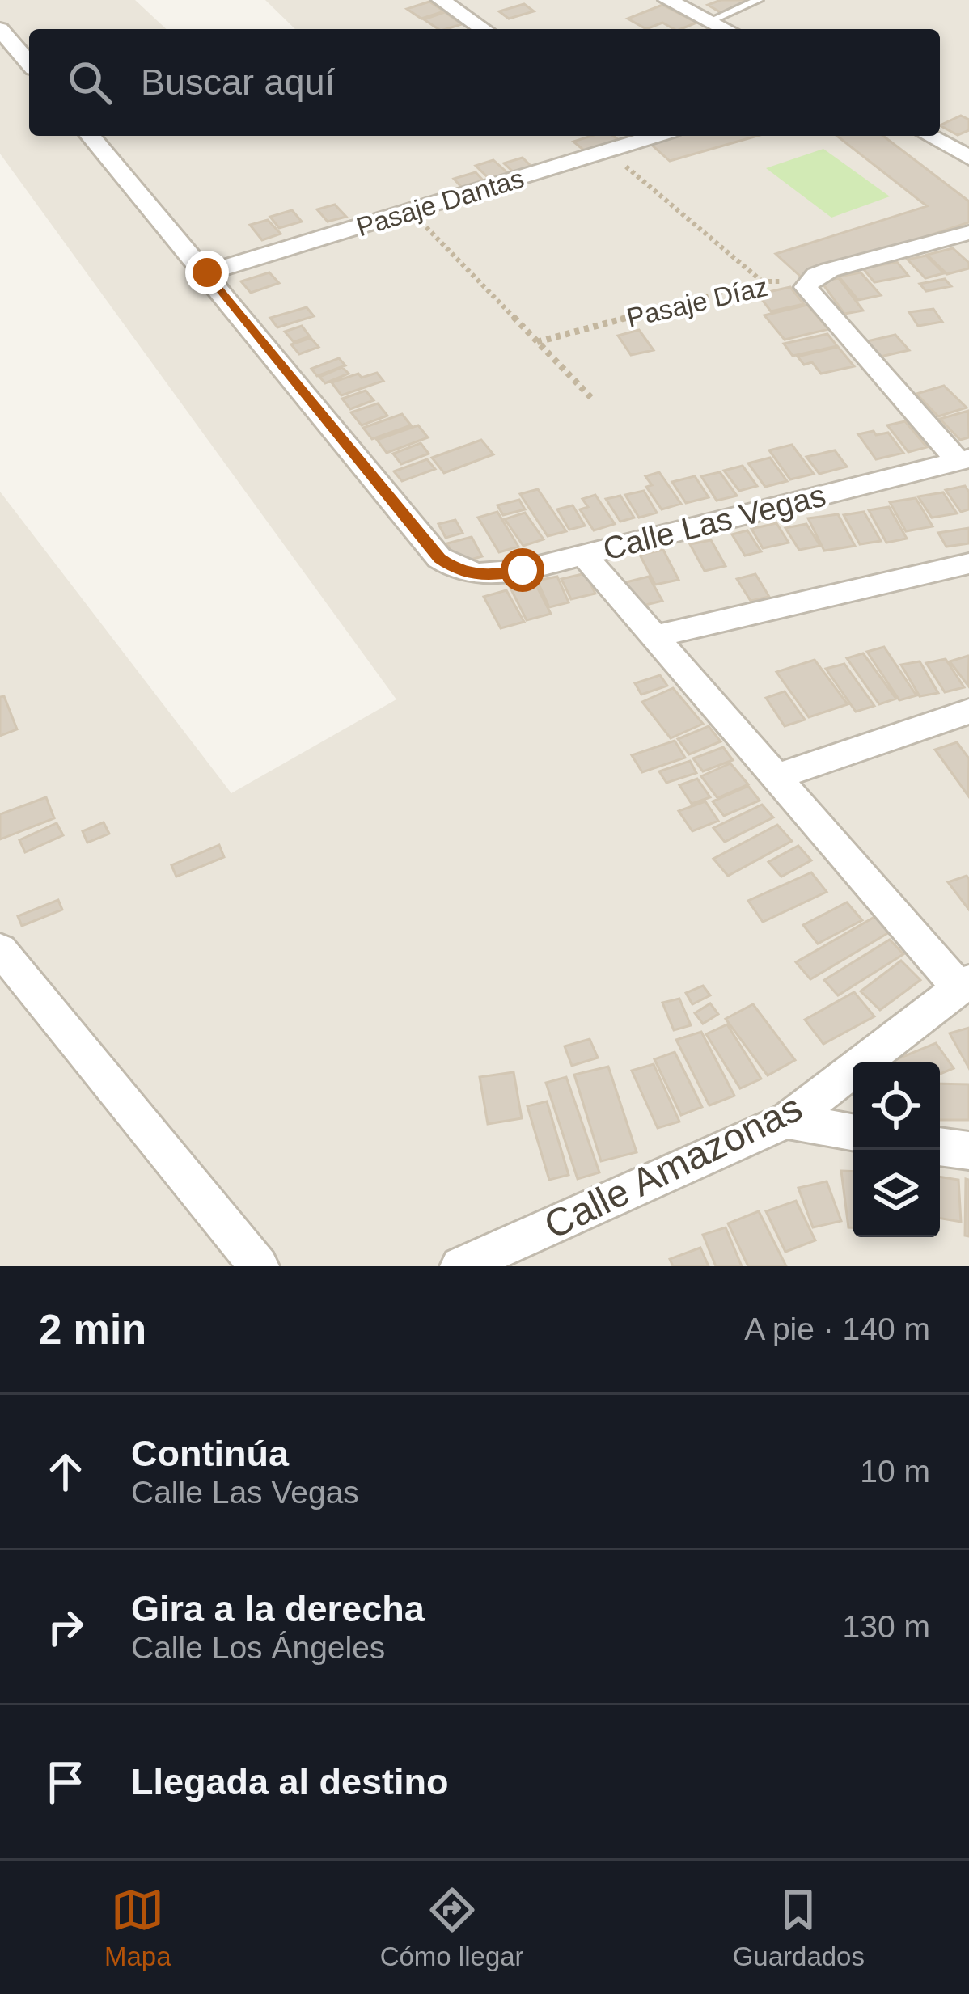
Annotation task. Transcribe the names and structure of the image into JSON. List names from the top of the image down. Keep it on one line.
{"streets":{"street":["Pasaje Dantas","Pasaje Díaz","Calle Las Vegas","Calle Amazonas"]},"crossings":[["Pasaje Dantas","Calle Las Vegas"]],"page":{"search":"Buscar aquí","heading":["2 min","A pie · 140 m"],"list":[["Continúa","Calle Las Vegas","10 m"],["Gira a la derecha","Calle Los Ángeles","130 m"],"Llegada al destino"],"nav":["Mapa","Cómo llegar","Guardados"]}}
